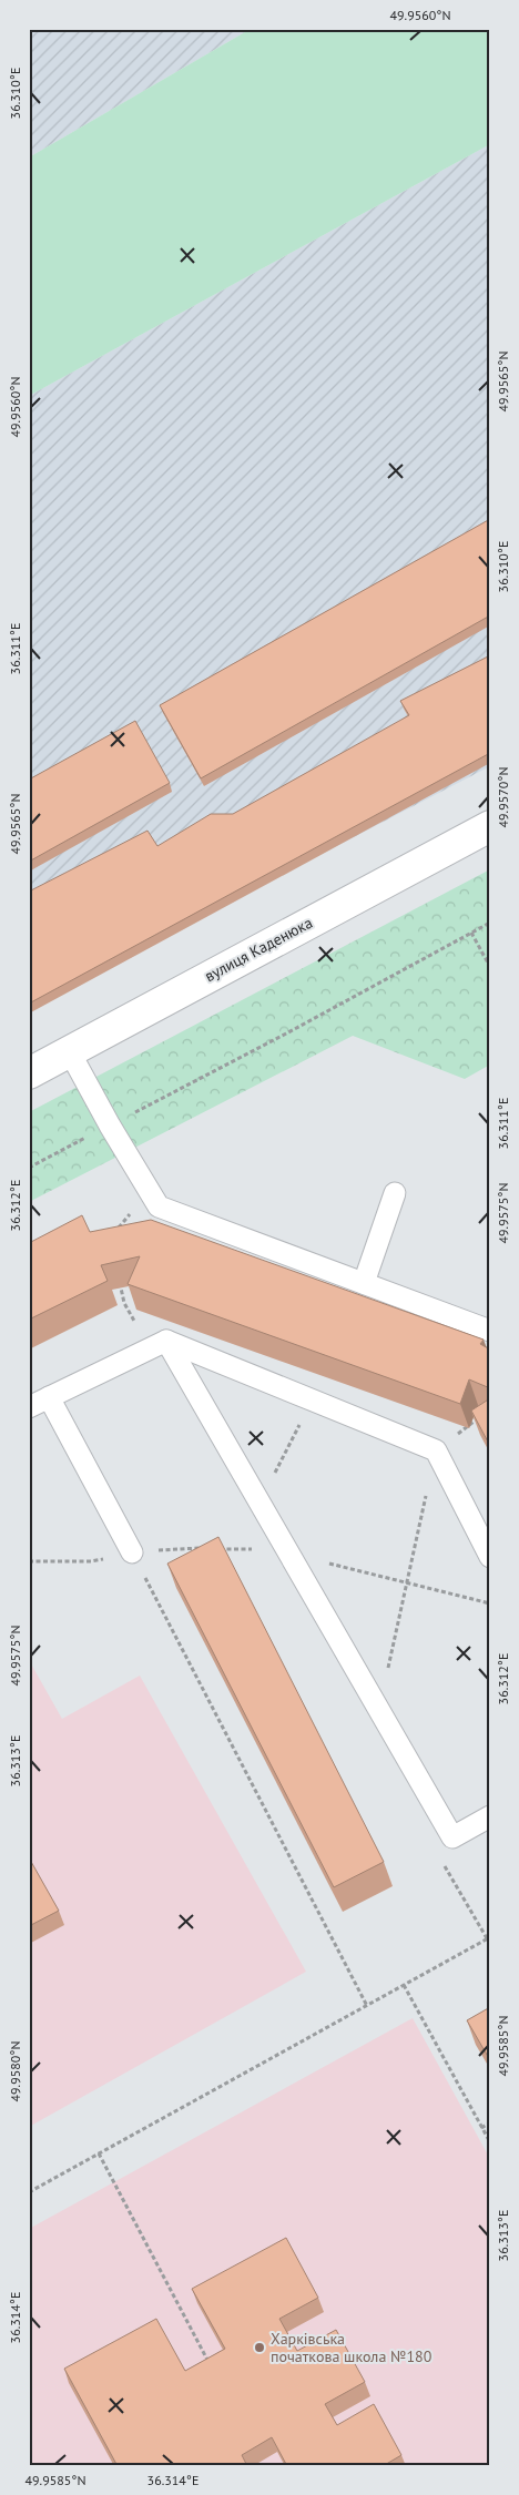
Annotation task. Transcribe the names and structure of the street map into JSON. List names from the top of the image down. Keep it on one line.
{"streets":{"street":["вулиця Каденюка"]},"places":["Харківська початкова школа №180"],"coordinates":["49.9560°N","36.310°E","49.9565°N","36.311°E","49.9570°N","36.312°E","49.9575°N","36.313°E","49.9585°N","49.9580°N","36.314°E"]}
